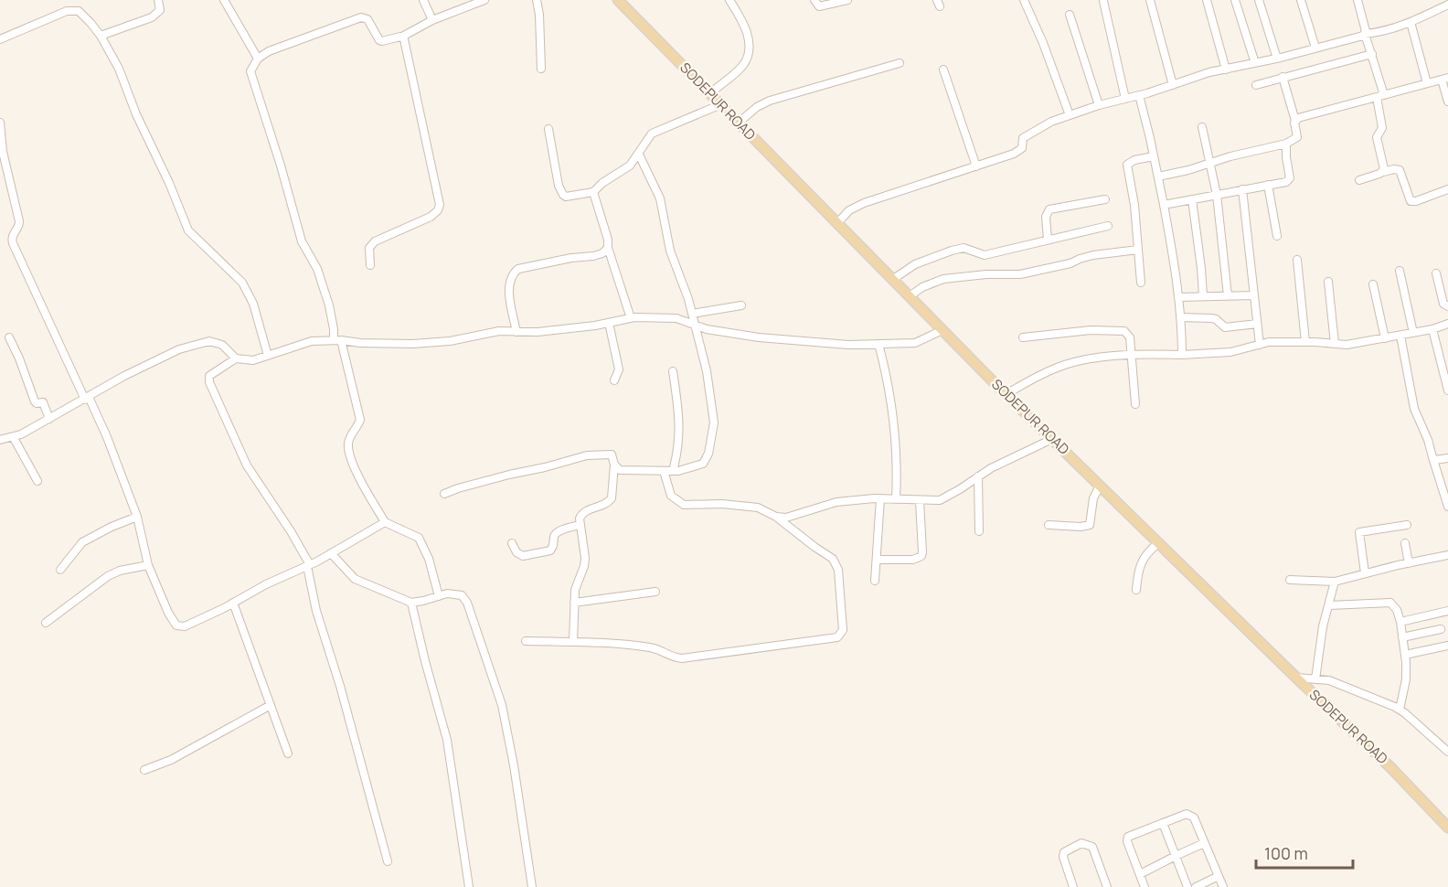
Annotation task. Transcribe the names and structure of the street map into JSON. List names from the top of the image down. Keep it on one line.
{"streets":{"main road":["SODEPUR ROAD"]},"scale_bar":"100 m"}
